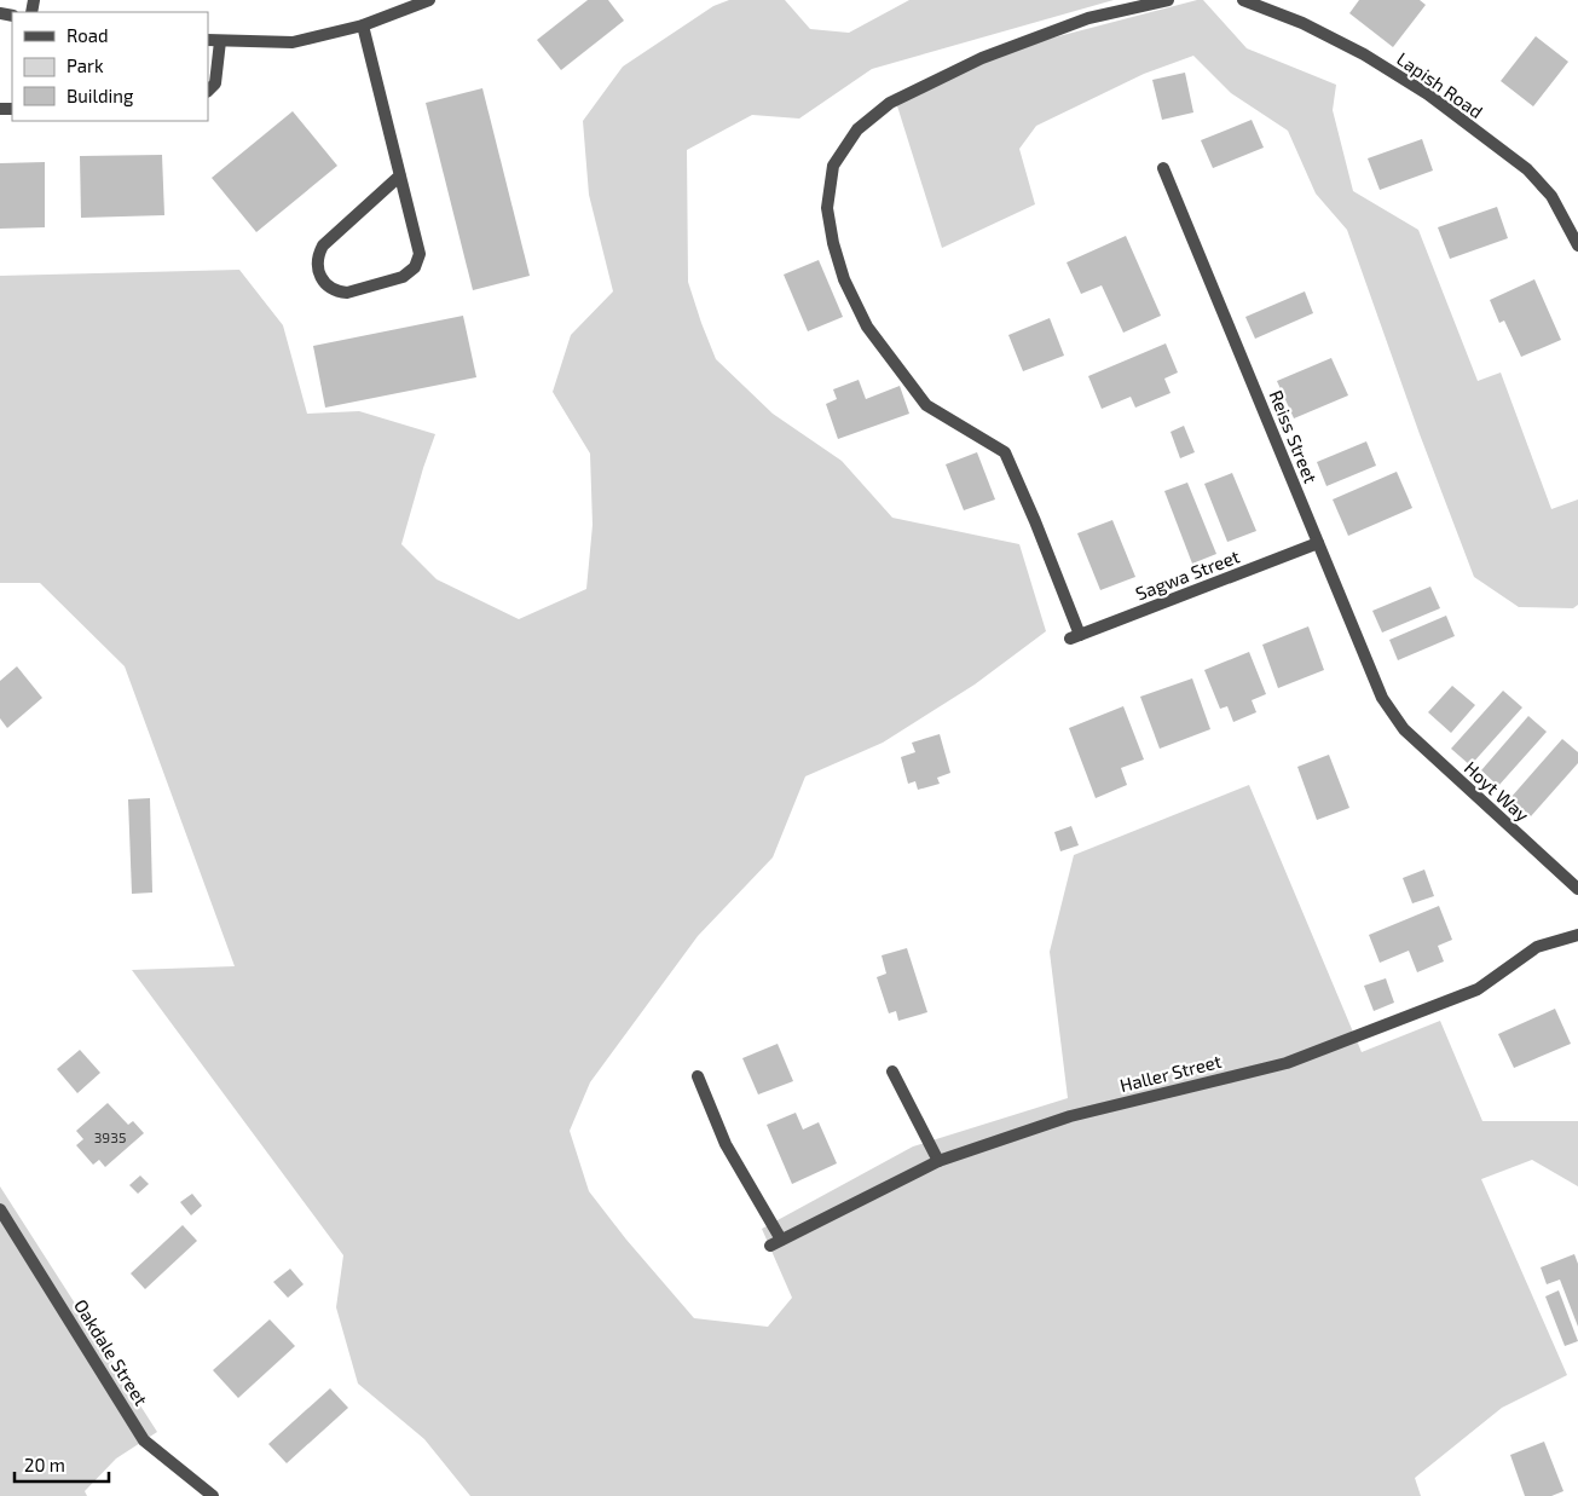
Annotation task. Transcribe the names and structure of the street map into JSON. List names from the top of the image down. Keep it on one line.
{"streets":{"street":["Lapish Road","Reiss Street","Sagwa Street","Hoyt Way","Haller Street","Oakdale Street"]},"crossings":[["Reiss Street","Sagwa Street"],["Reiss Street","Hoyt Way"]],"house_numbers":["3935"],"legend":["Road","Park","Building"],"scale_bar":"20 m"}
